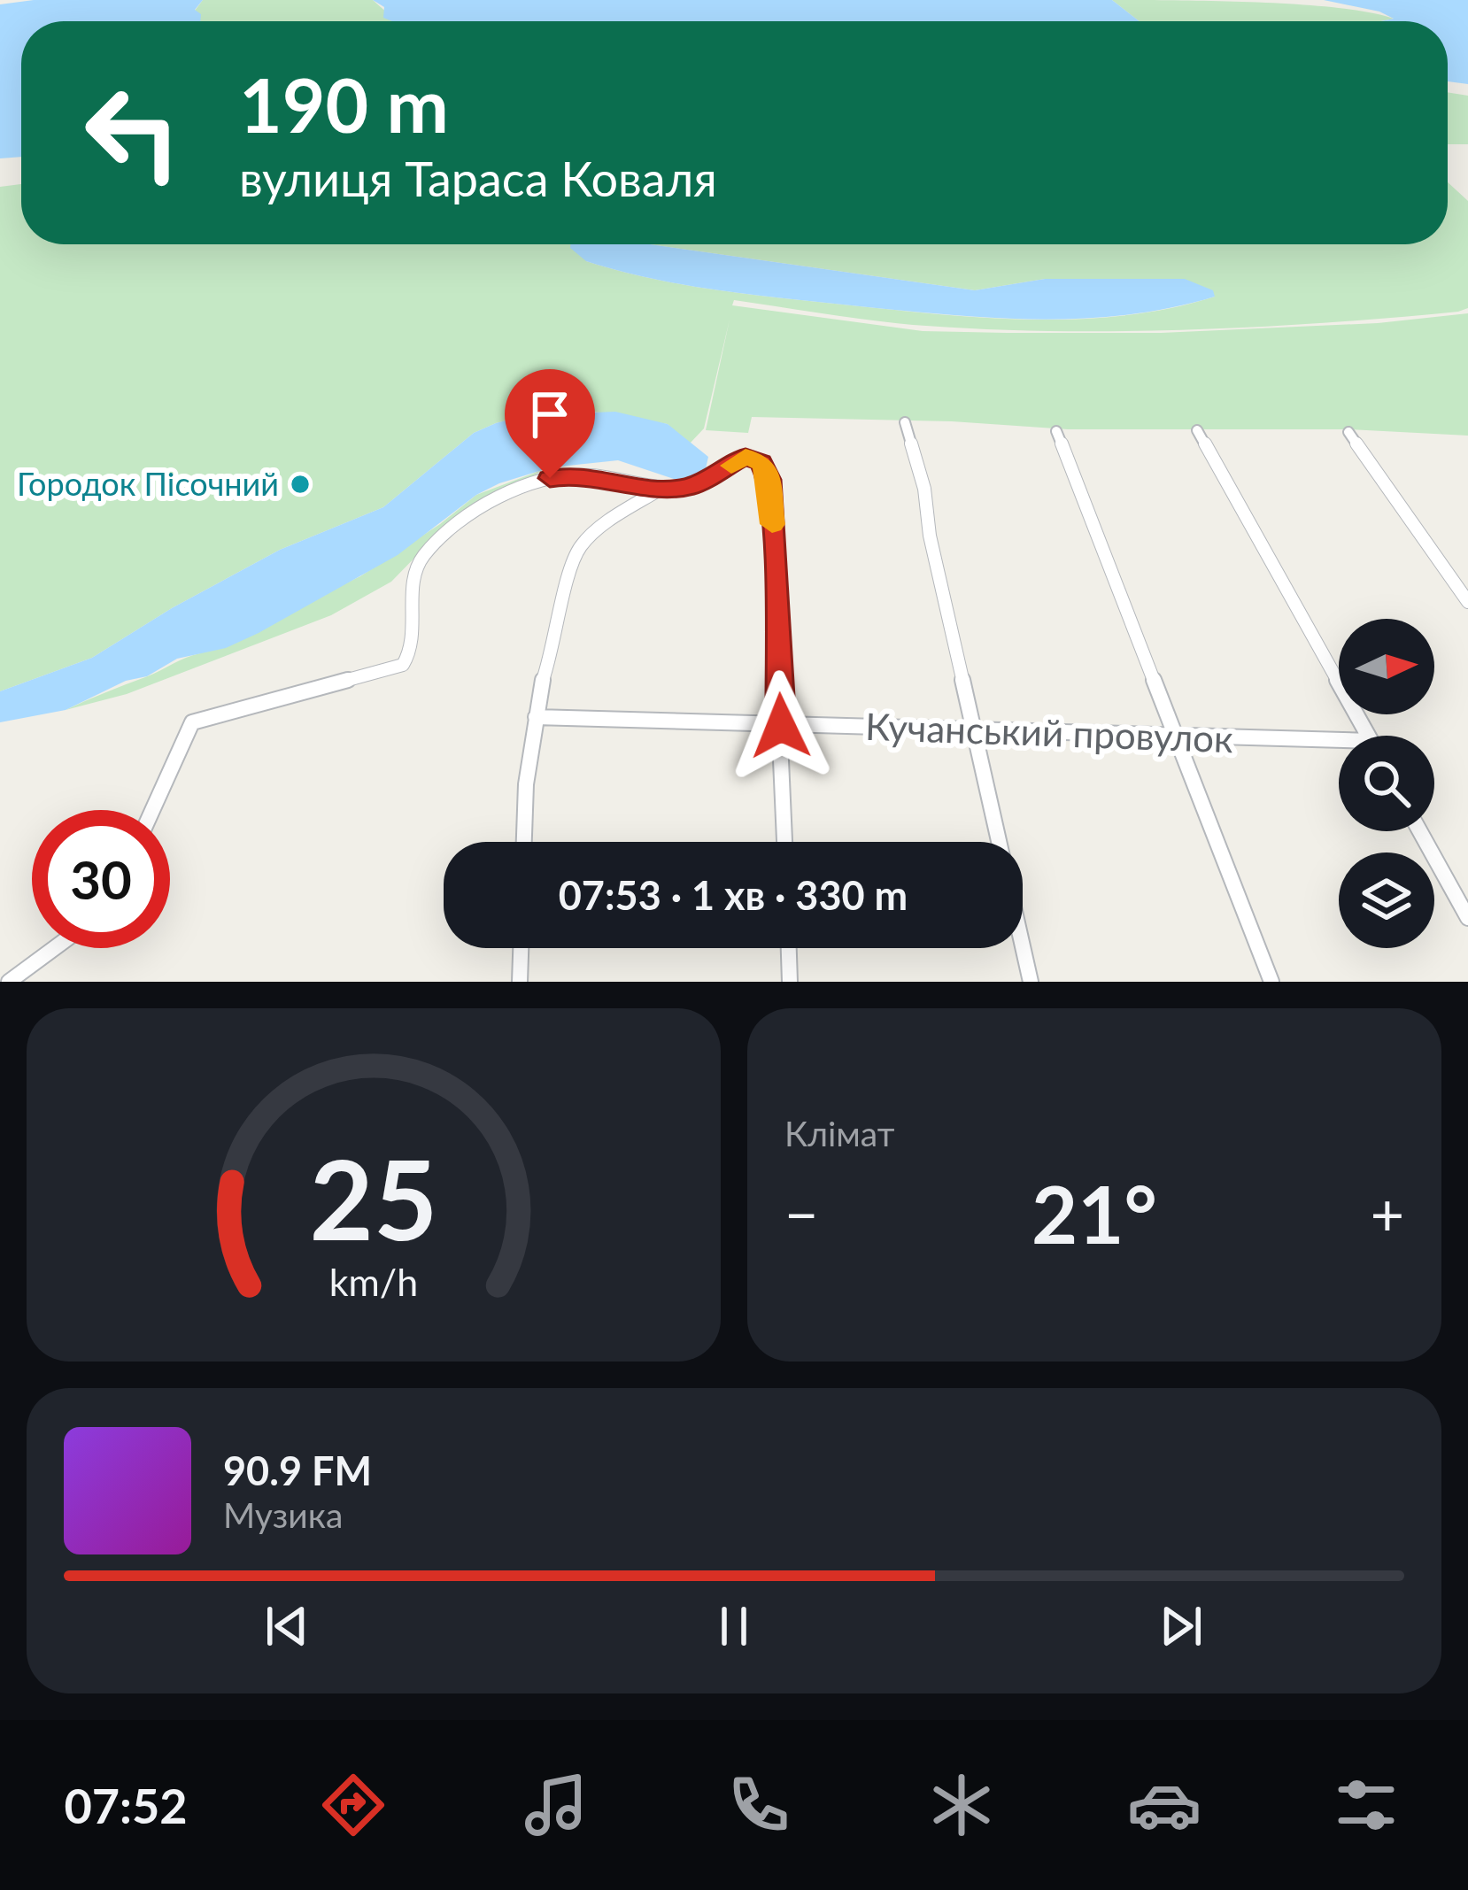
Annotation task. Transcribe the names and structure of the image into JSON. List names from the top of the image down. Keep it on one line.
{"streets":{"street":["Кучанський провулок"]},"places":["Городок Пісочний"],"north":"right","page":{"turn":["190 m","вулиця Тараса Коваля"],"limit":"30","trip":"07:53 · 1 хв · 330 m","tile":"Клімат","heat":["−","21°","+"],"song":["90.9 FM","Музика"],"tabs":"07:52","gauge":["25","km/h"]}}
